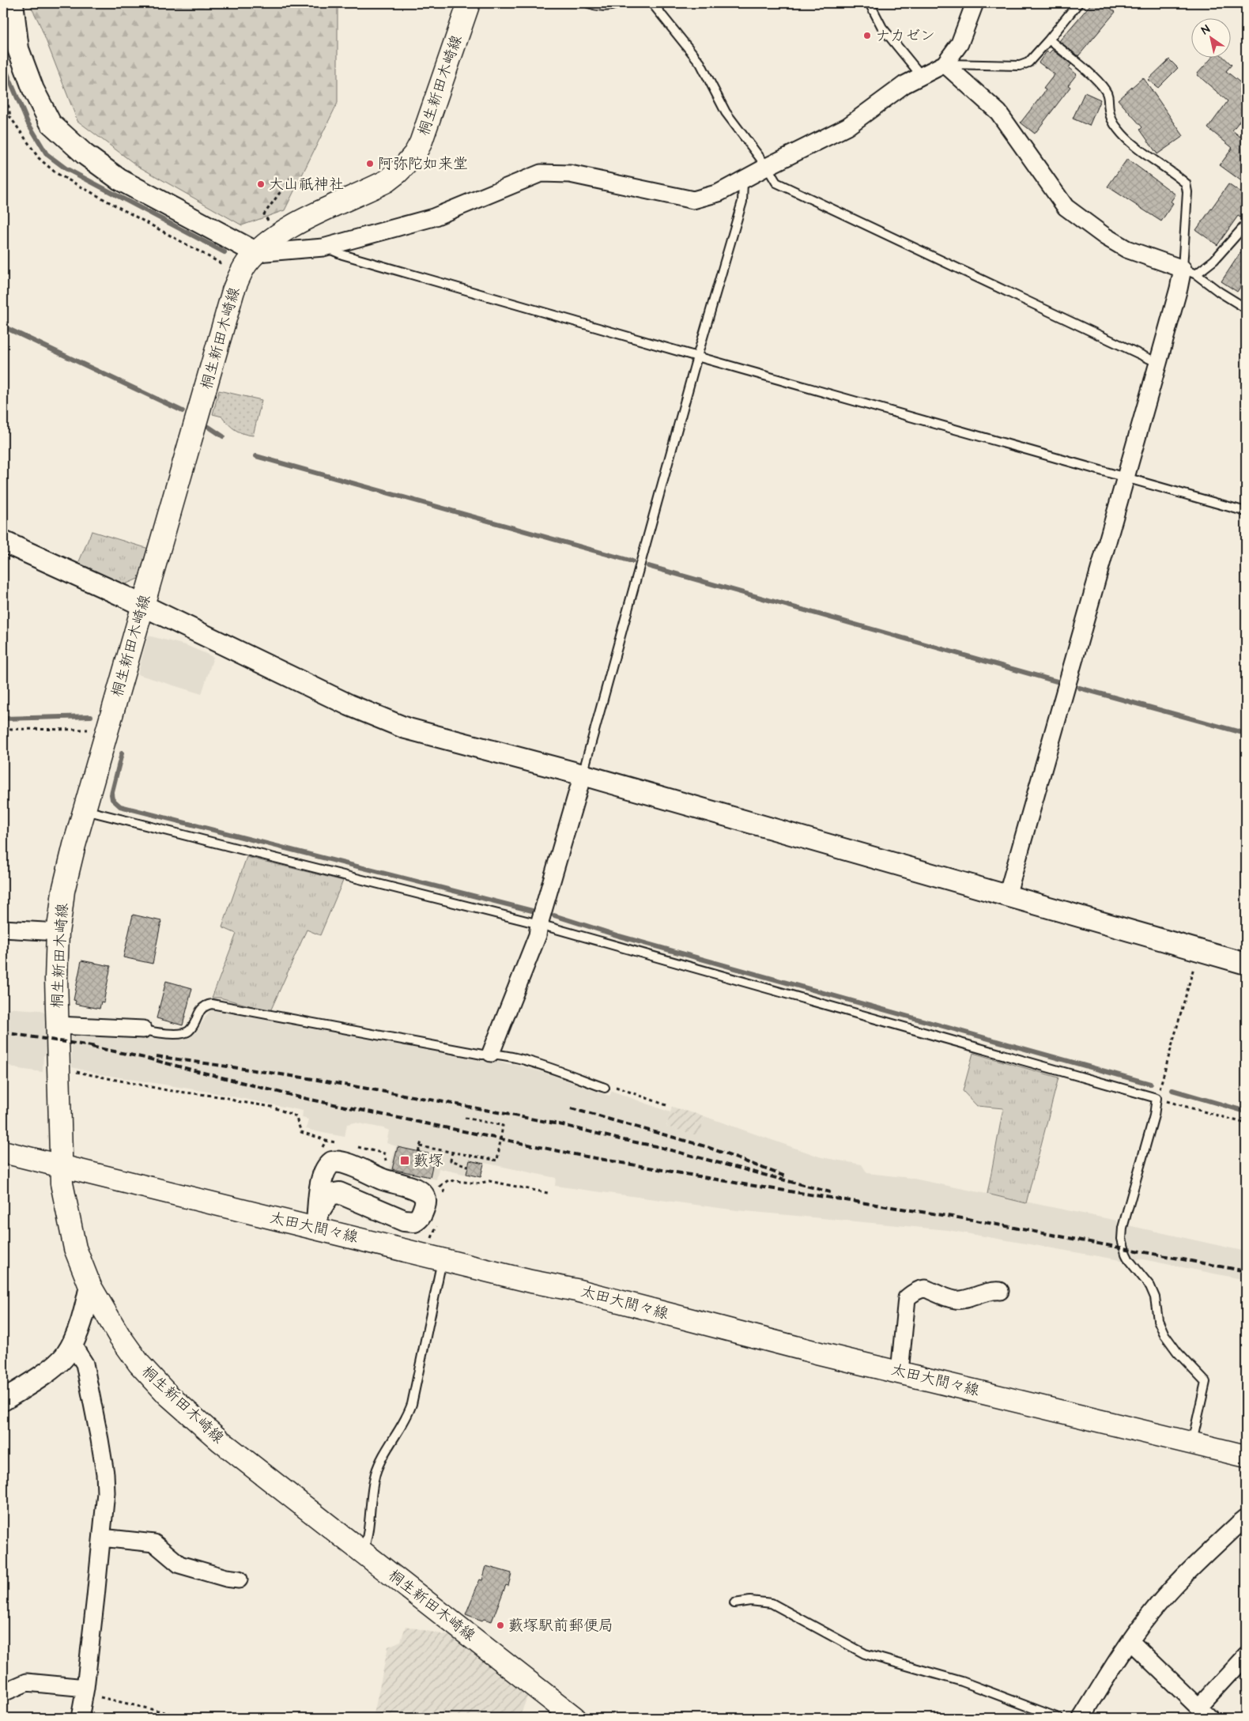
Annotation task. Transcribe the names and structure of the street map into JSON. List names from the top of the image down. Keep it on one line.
{"streets":{"main road":["桐生新田木崎線","太田大間々線"]},"crossings":[["桐生新田木崎線","太田大間々線"]],"places":{"other":["ナカゼン","阿弥陀如来堂","大山祇神社","藪塚駅前郵便局"],"transit":["藪塚"]},"north":"top left"}
